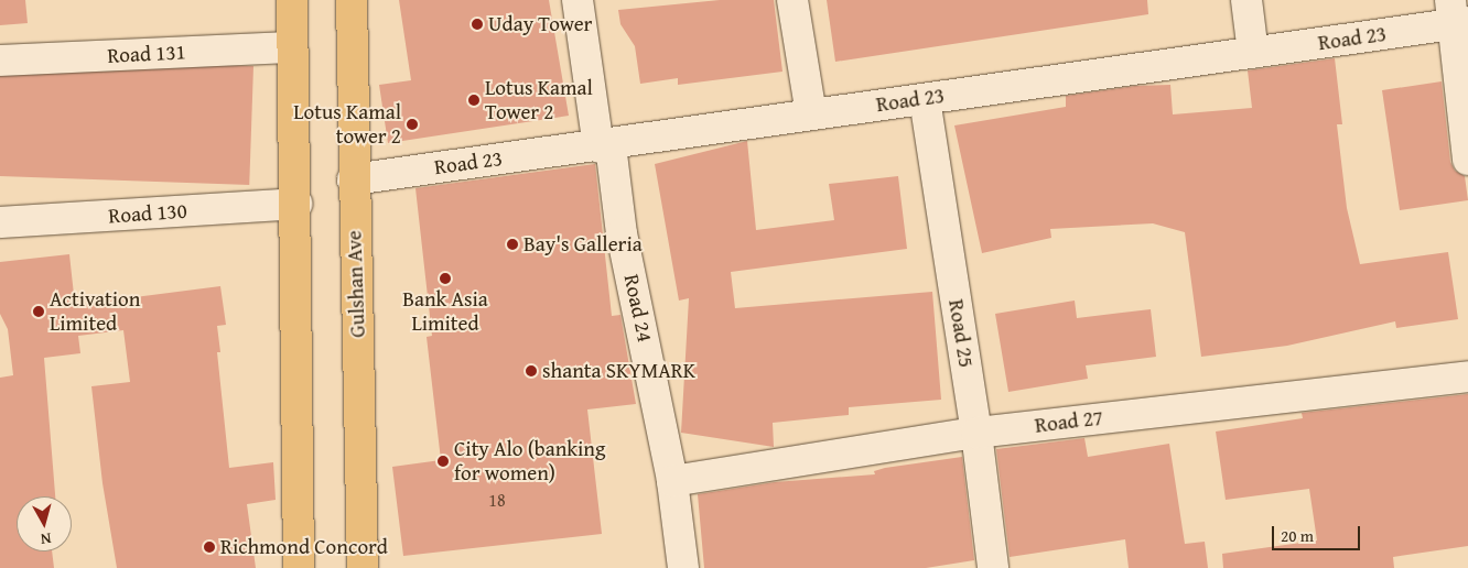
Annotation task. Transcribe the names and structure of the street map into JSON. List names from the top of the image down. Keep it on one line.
{"streets":{"main road":["Gulshan Ave"],"street":["Road 23","Road 131","Road 130","Road 24","Road 25","Road 27"]},"crossings":[["Road 23","Gulshan Ave"],["Road 23","Road 24"],["Road 23","Road 25"],["Road 24","Road 27"],["Road 25","Road 27"]],"places":["Uday Tower","Lotus Kamal Tower 2","Lotus Kamal tower 2","Bay's Galleria","Bank Asia Limited","Activation Limited","shanta SKYMARK","City Alo (banking for women)","Richmond Concord"],"house_numbers":["18"],"scale_bar":"20 m","north":"bottom"}
